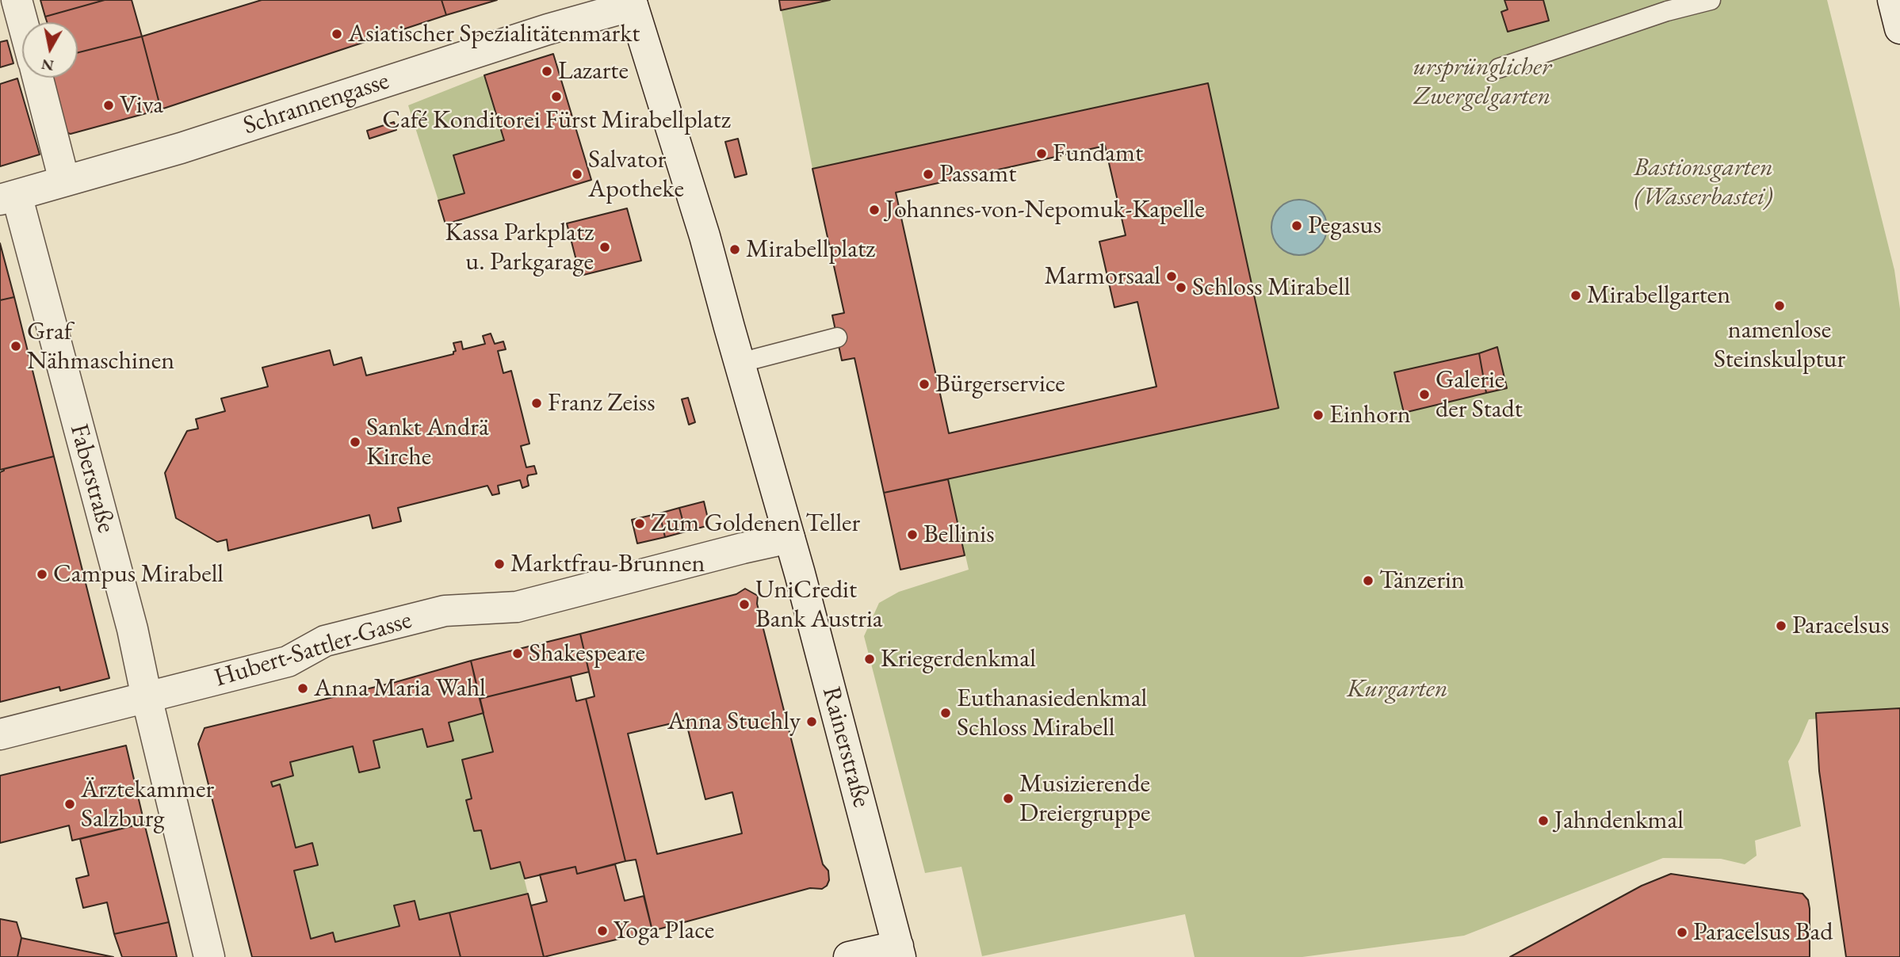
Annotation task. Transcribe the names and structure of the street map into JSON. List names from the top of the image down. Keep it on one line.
{"streets":{"street":["Schrannengasse","Faberstraße","Hubert-Sattler-Gasse","Rainerstraße"]},"crossings":[["Schrannengasse","Faberstraße"],["Faberstraße","Hubert-Sattler-Gasse"],["Hubert-Sattler-Gasse","Rainerstraße"]],"parks":["ursprünglicher Zwergelgarten","Bastionsgarten (Wasserbastei)","Kurgarten"],"places":["Asiatischer Spezialitätenmarkt","Lazarte","Café Konditorei Fürst Mirabellplatz","Viva","Fundamt","Salvator Apotheke","Passamt","Johannes-von-Nepomuk-Kapelle","Pegasus","Kassa Parkplatz u. Parkgarage","Mirabellplatz","Marmorsaal","Schloss Mirabell","Mirabellgarten","namenlose Steinskulptur","Graf Nähmaschinen","Bürgerservice","Galerie der Stadt","Franz Zeiss","Einhorn","Sankt Andrä Kirche","Zum Goldenen Teller","Bellinis","Marktfrau-Brunnen","Campus Mirabell","Tänzerin","UniCredit Bank Austria","Paracelsus","Shakespeare","Kriegerdenkmal","Anna Maria Wahl","Euthanasiedenkmal Schloss Mirabell","Anna Stuchly","Musizierende Dreiergruppe","Ärztekammer Salzburg","Jahndenkmal","Yoga Place","Paracelsus Bad"],"north":"bottom"}
